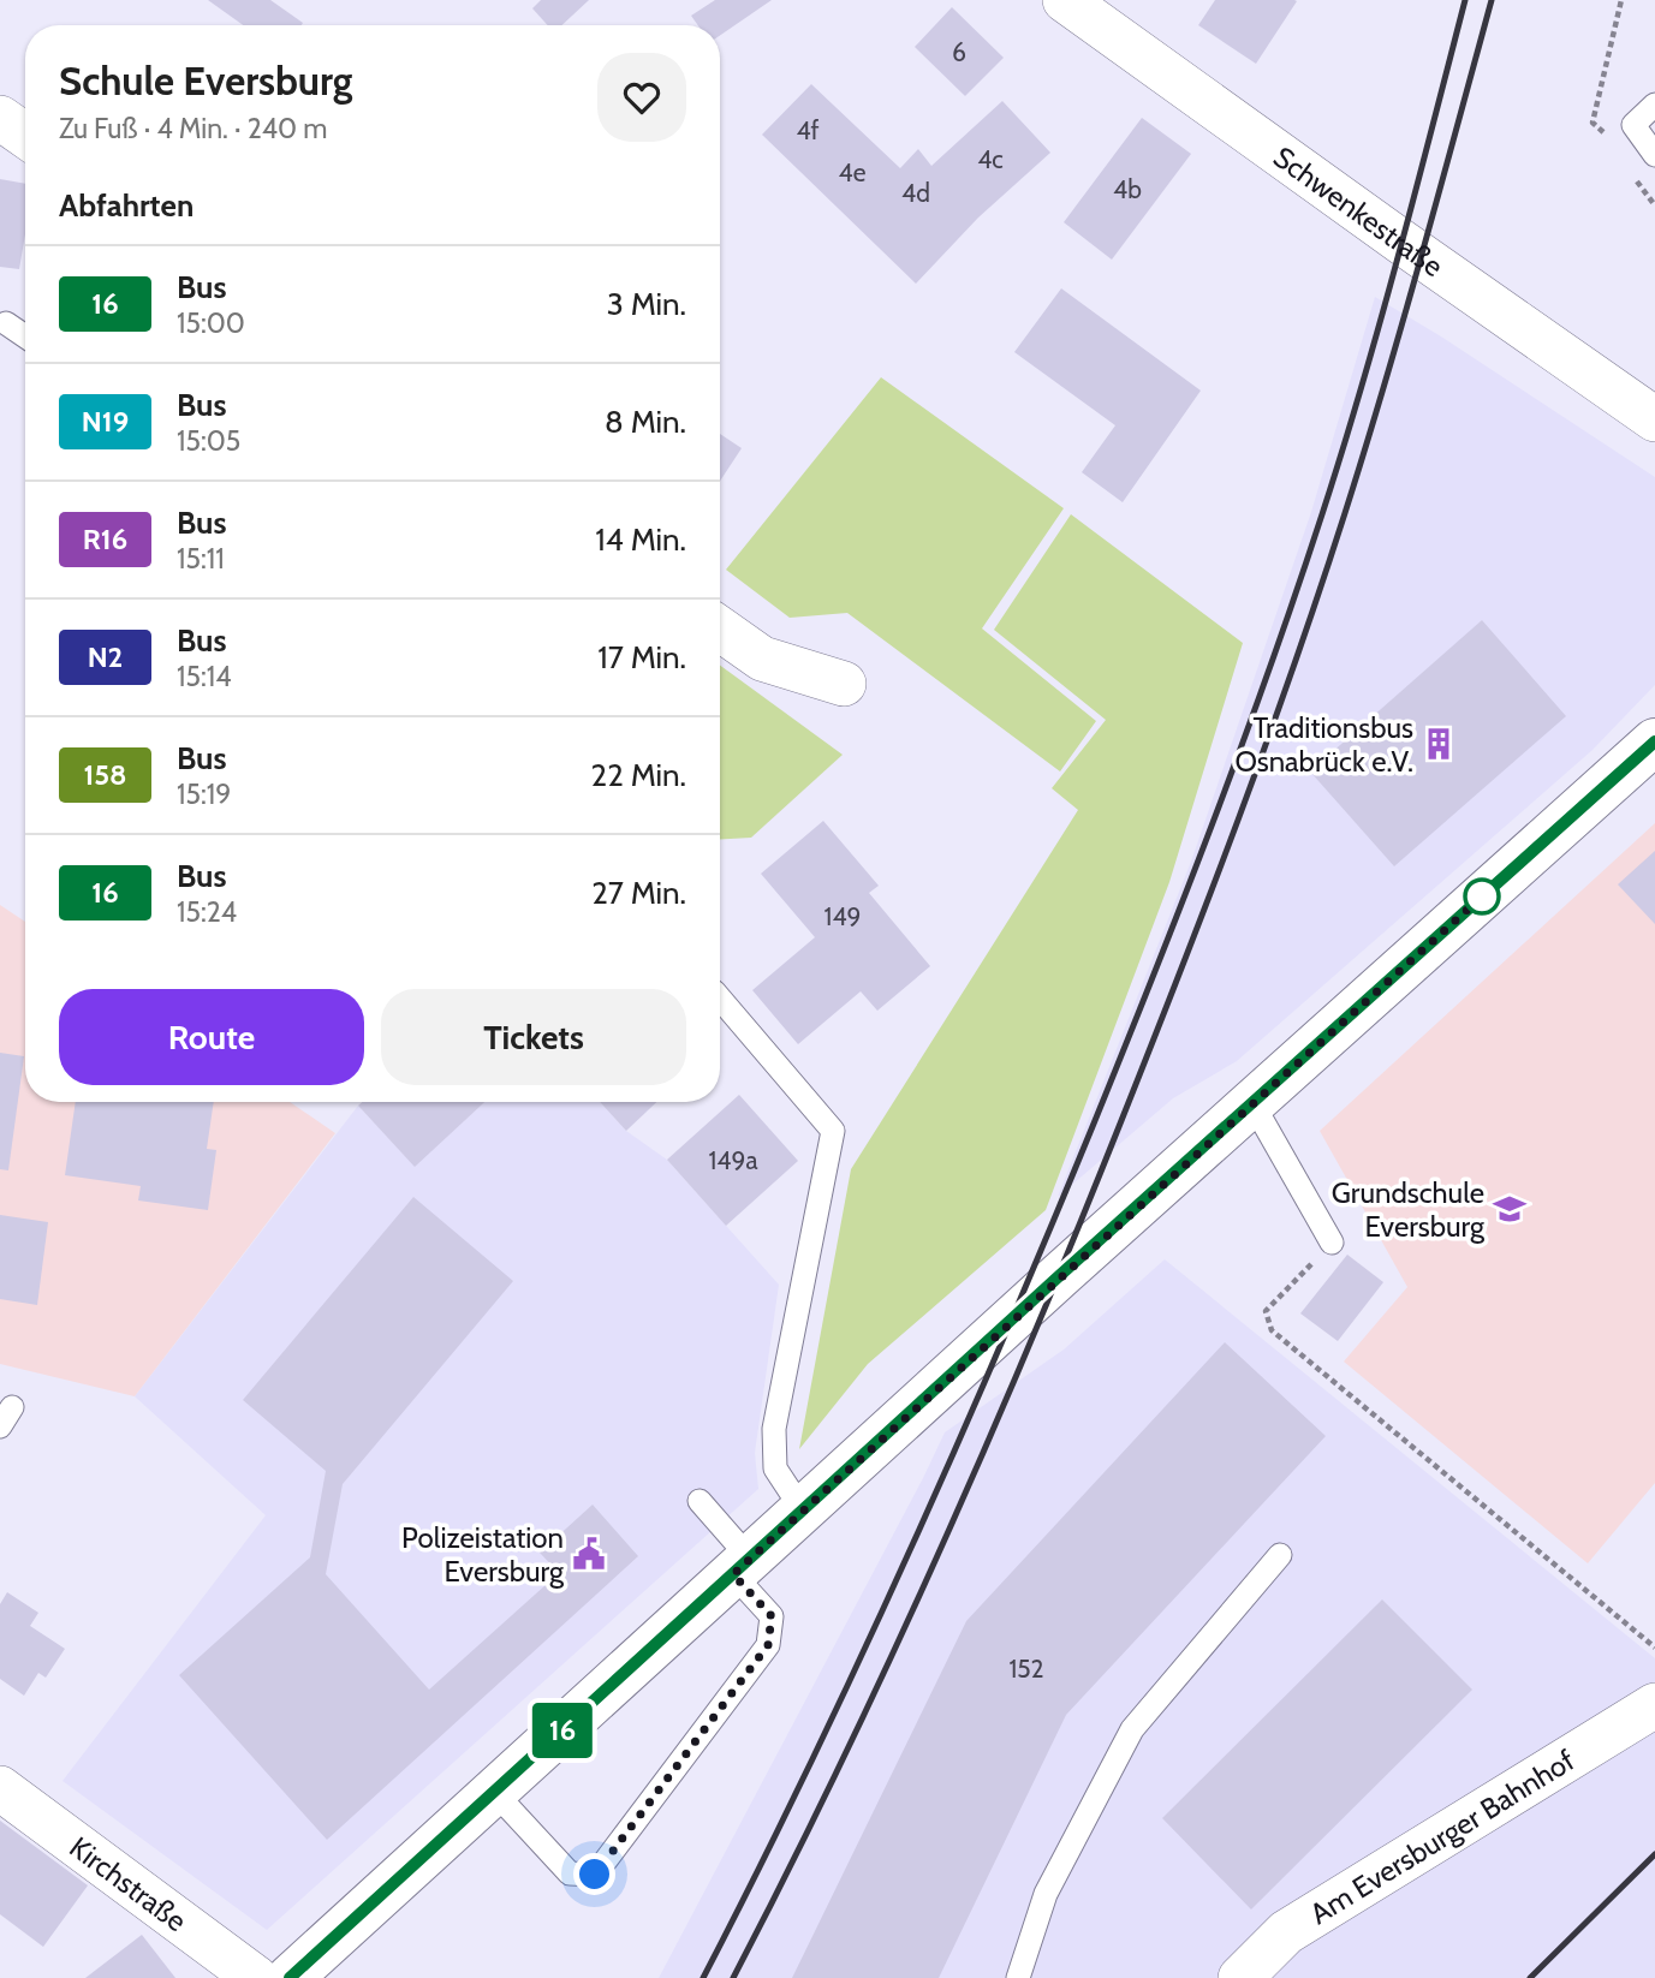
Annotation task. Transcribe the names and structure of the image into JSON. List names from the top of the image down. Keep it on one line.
{"streets":{"street":["Schwenkestraße","Am Eversburger Bahnhof","Kirchstraße"]},"places":{"building":["Traditionsbus Osnabrück e.V."],"school or university":["Grundschule Eversburg"],"public building":["Polizeistation Eversburg"]},"lines":["bus line 16"],"house_numbers":["6","4f","4c","4e","4b","4d","149","149a","152"],"page":{"on_map":"16","heading":[["Schule Eversburg","Zu Fuß · 4 Min. · 240 m"],"Abfahrten"],"list":[{"mark":"16","name":"Bus","note":"15:00","value":"3 Min."},{"mark":"N19","name":"Bus","note":"15:05","value":"8 Min."},{"mark":"R16","name":"Bus","note":"15:11","value":"14 Min."},{"mark":"N2","name":"Bus","note":"15:14","value":"17 Min."},{"mark":"158","name":"Bus","note":"15:19","value":"22 Min."},{"mark":"16","name":"Bus","note":"15:24","value":"27 Min."}],"buttons":["Route","Tickets"]}}
